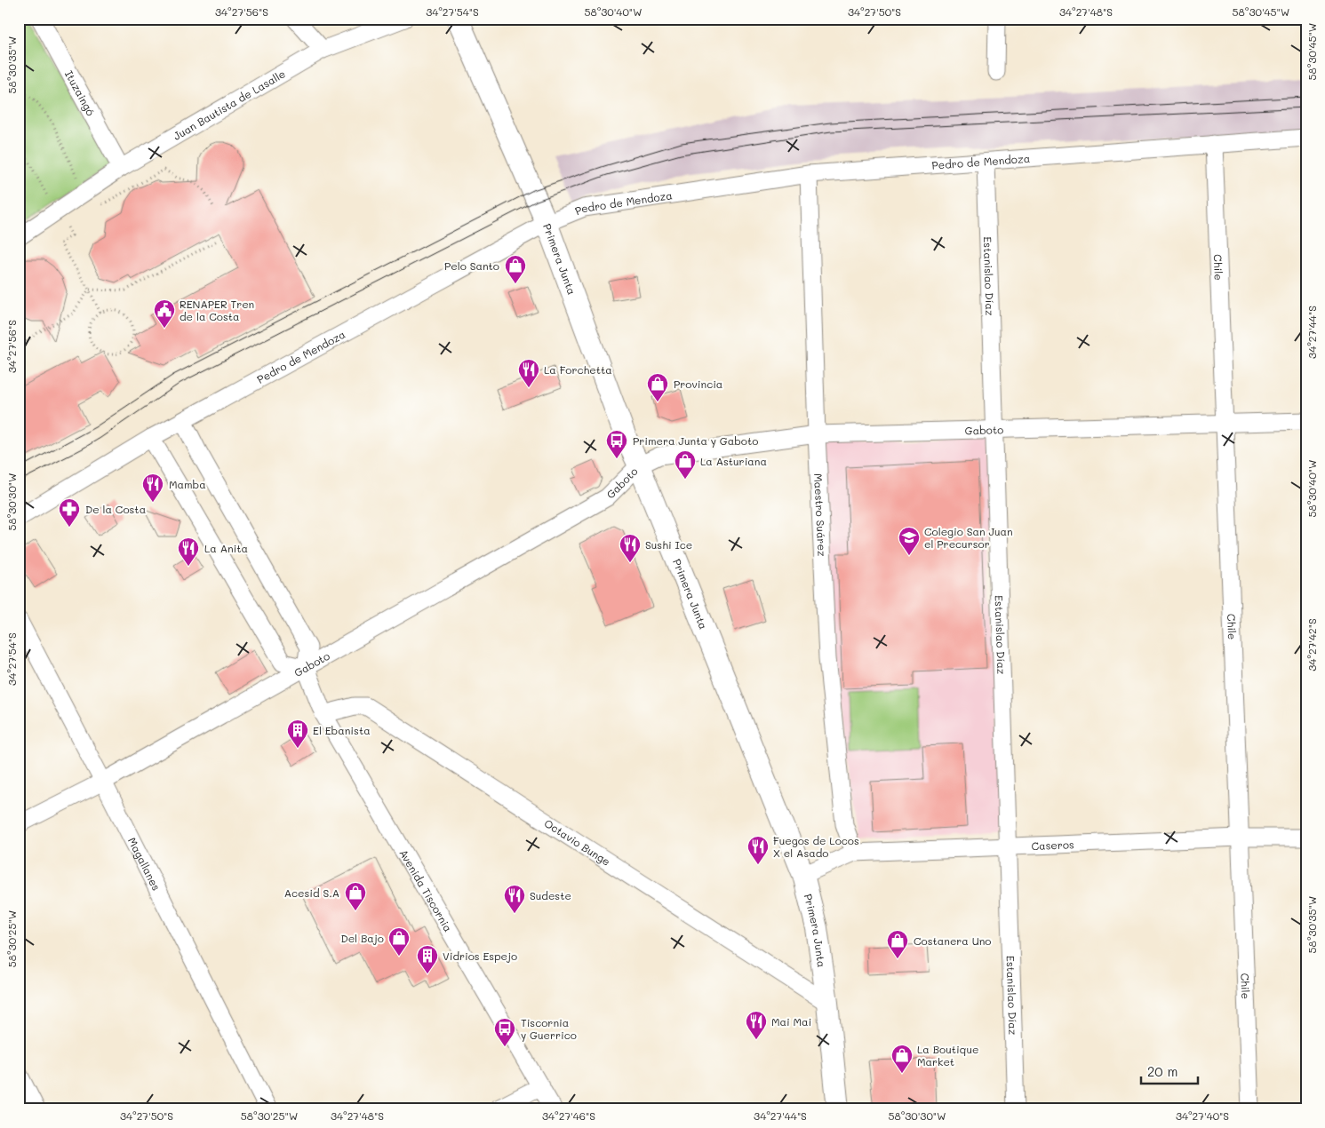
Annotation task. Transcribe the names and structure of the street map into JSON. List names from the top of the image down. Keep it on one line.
{"streets":{"street":["Ituzaingó","Juan Bautista de Lasalle","Pedro de Mendoza","Primera Junta","Chile","Estanislao Díaz","Gaboto","Maestro Suárez","Octavio Bunge","Caseros","Magallanes","Avenida Tiscornia"]},"crossings":[["Ituzaingó","Juan Bautista de Lasalle"],["Pedro de Mendoza","Primera Junta"],["Pedro de Mendoza","Chile"],["Pedro de Mendoza","Estanislao Díaz"],["Pedro de Mendoza","Maestro Suárez"],["Pedro de Mendoza","Avenida Tiscornia"],["Primera Junta","Gaboto"],["Primera Junta","Octavio Bunge"],["Primera Junta","Caseros"],["Chile","Gaboto"],["Chile","Caseros"],["Estanislao Díaz","Gaboto"],["Estanislao Díaz","Caseros"],["Gaboto","Maestro Suárez"],["Gaboto","Magallanes"],["Gaboto","Avenida Tiscornia"],["Maestro Suárez","Caseros"],["Octavio Bunge","Avenida Tiscornia"]],"places":{"shop":["Pelo Santo","Provincia","La Asturiana","Acesid S.A","Del Bajo","Costanera Uno","La Boutique Market"],"public building":["RENAPER Tren de la Costa"],"restaurant":["La Forchetta","Mamba","Sushi Ice","La Anita","Fuegos de Locos X el Asado","Sudeste","Mai Mai"],"bus stop":["Primera Junta y Gaboto","Tiscornia y Guerrico"],"pharmacy":["De la Costa"],"school or university":["Colegio San Juan el Precursor"],"building":["El Ebanista","Vidrios Espejo"]},"scale_bar":"20 m","coordinates":["34°27'56\"S","34°27'54\"S","58°30'40\"W","34°27'50\"S","34°27'48\"S","58°30'45\"W","58°30'35\"W","34°27'44\"S","58°30'30\"W","34°27'42\"S","58°30'25\"W","34°27'46\"S","34°27'40\"S"]}
